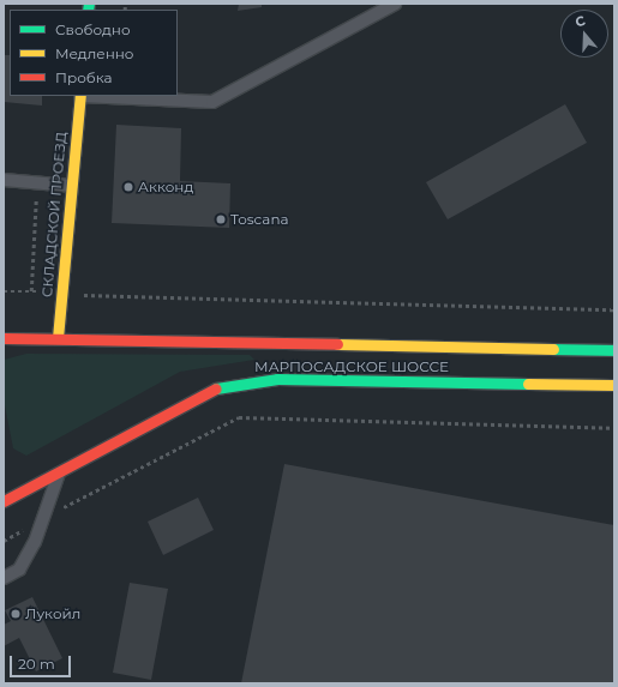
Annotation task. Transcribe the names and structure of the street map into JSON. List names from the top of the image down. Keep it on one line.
{"streets":{"main road":["СКЛАДСКОЙ ПРОЕЗД","МАРПОСАДСКОЕ ШОССЕ"]},"crossings":[["СКЛАДСКОЙ ПРОЕЗД","МАРПОСАДСКОЕ ШОССЕ"]],"places":["Акконд","Toscana","Лукойл"],"legend":["Свободно","Медленно","Пробка"],"scale_bar":"20 m","north":"top"}
